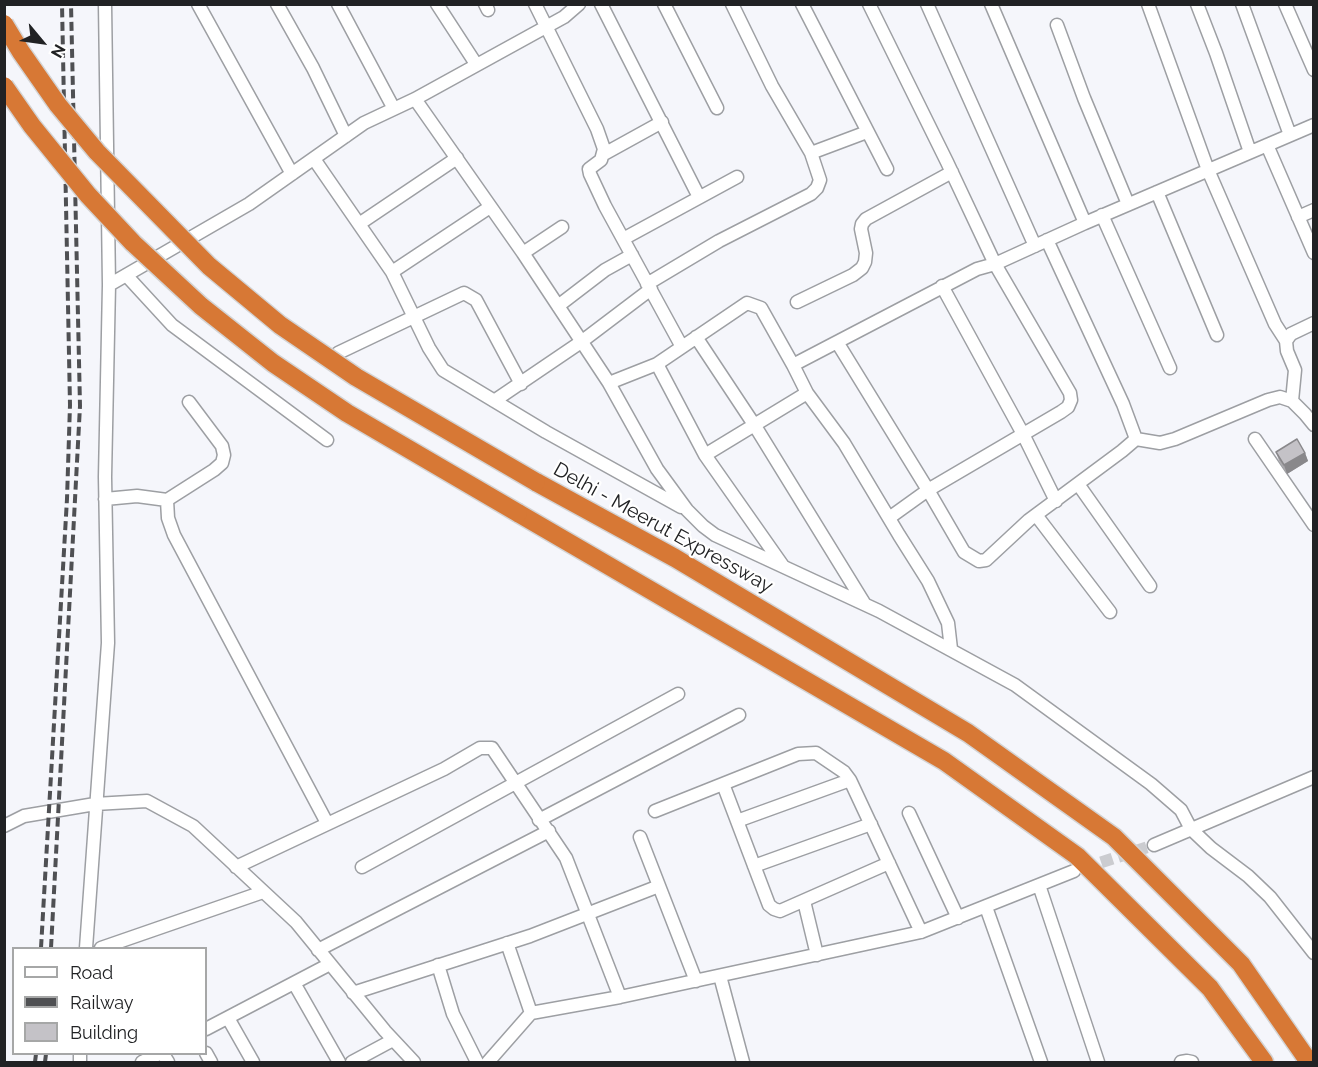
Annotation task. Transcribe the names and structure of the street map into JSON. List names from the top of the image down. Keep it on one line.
{"streets":{"highway":["Delhi - Meerut Expressway"]},"legend":["Road","Railway","Building"],"north":"bottom right"}
